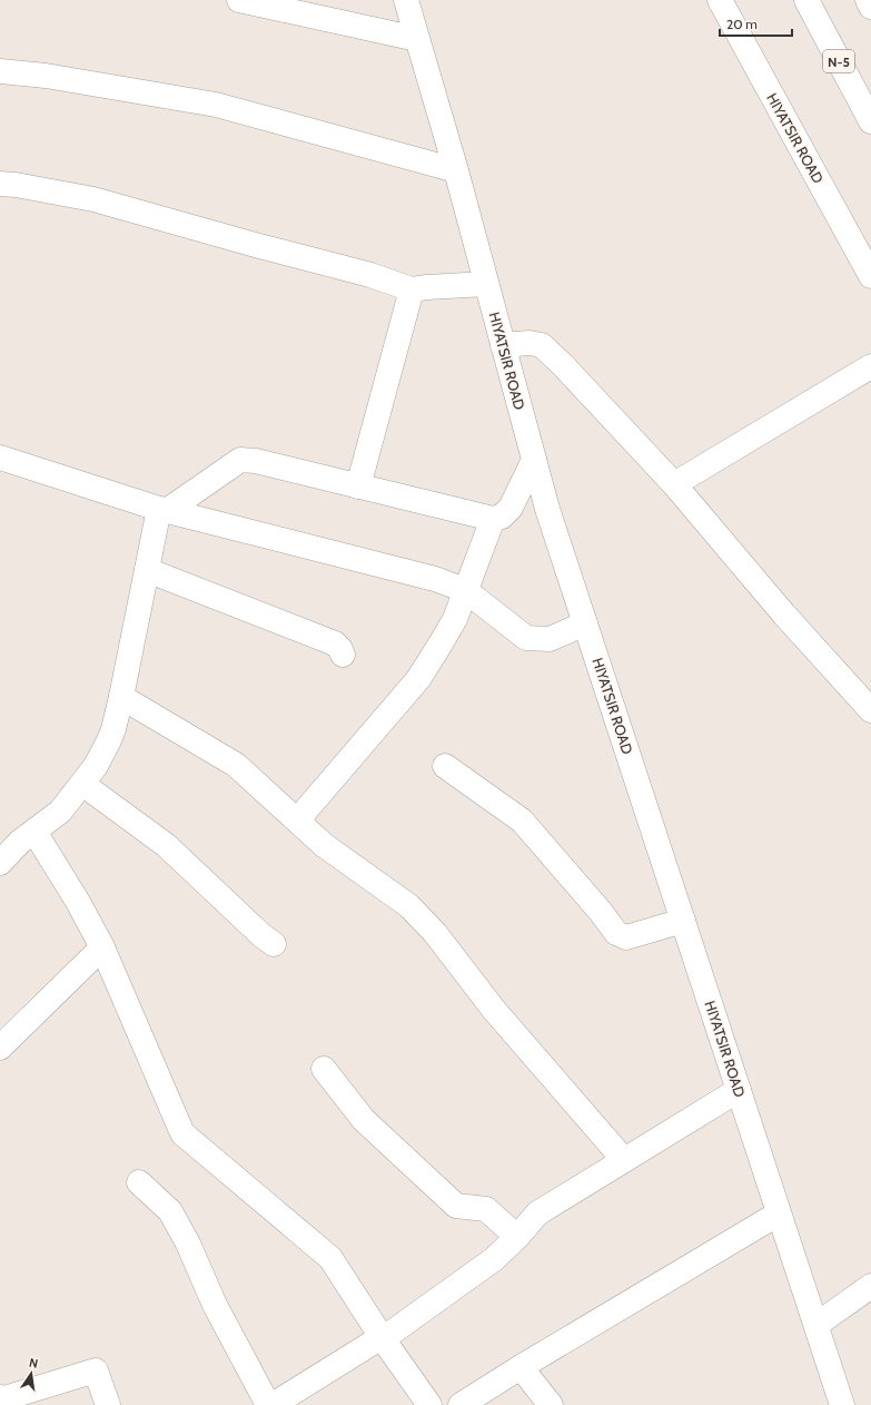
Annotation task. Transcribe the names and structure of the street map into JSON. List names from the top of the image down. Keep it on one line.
{"streets":{"main road":["N-5","HIYATSIR ROAD"]},"scale_bar":"20 m","north":"top"}
